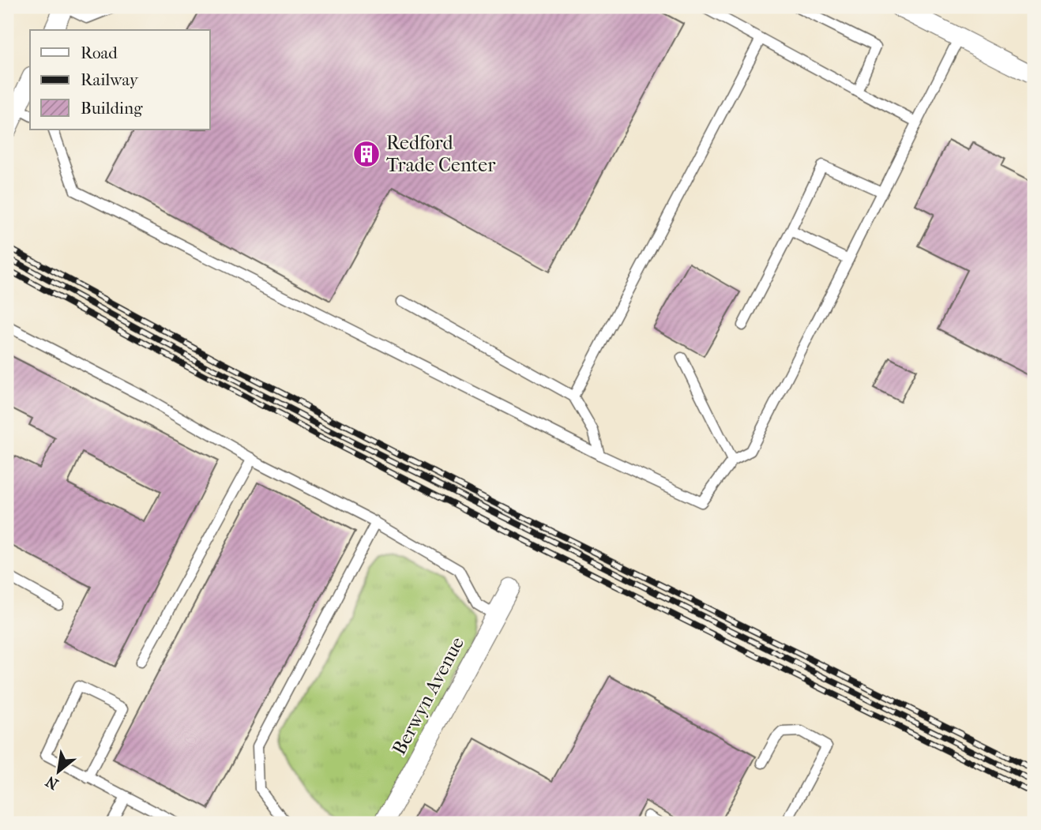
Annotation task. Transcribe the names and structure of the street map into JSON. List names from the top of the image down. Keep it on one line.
{"streets":{"street":["Berwyn Avenue"]},"places":{"building":["Redford Trade Center"]},"legend":["Road","Railway","Building"],"north":"bottom left"}
